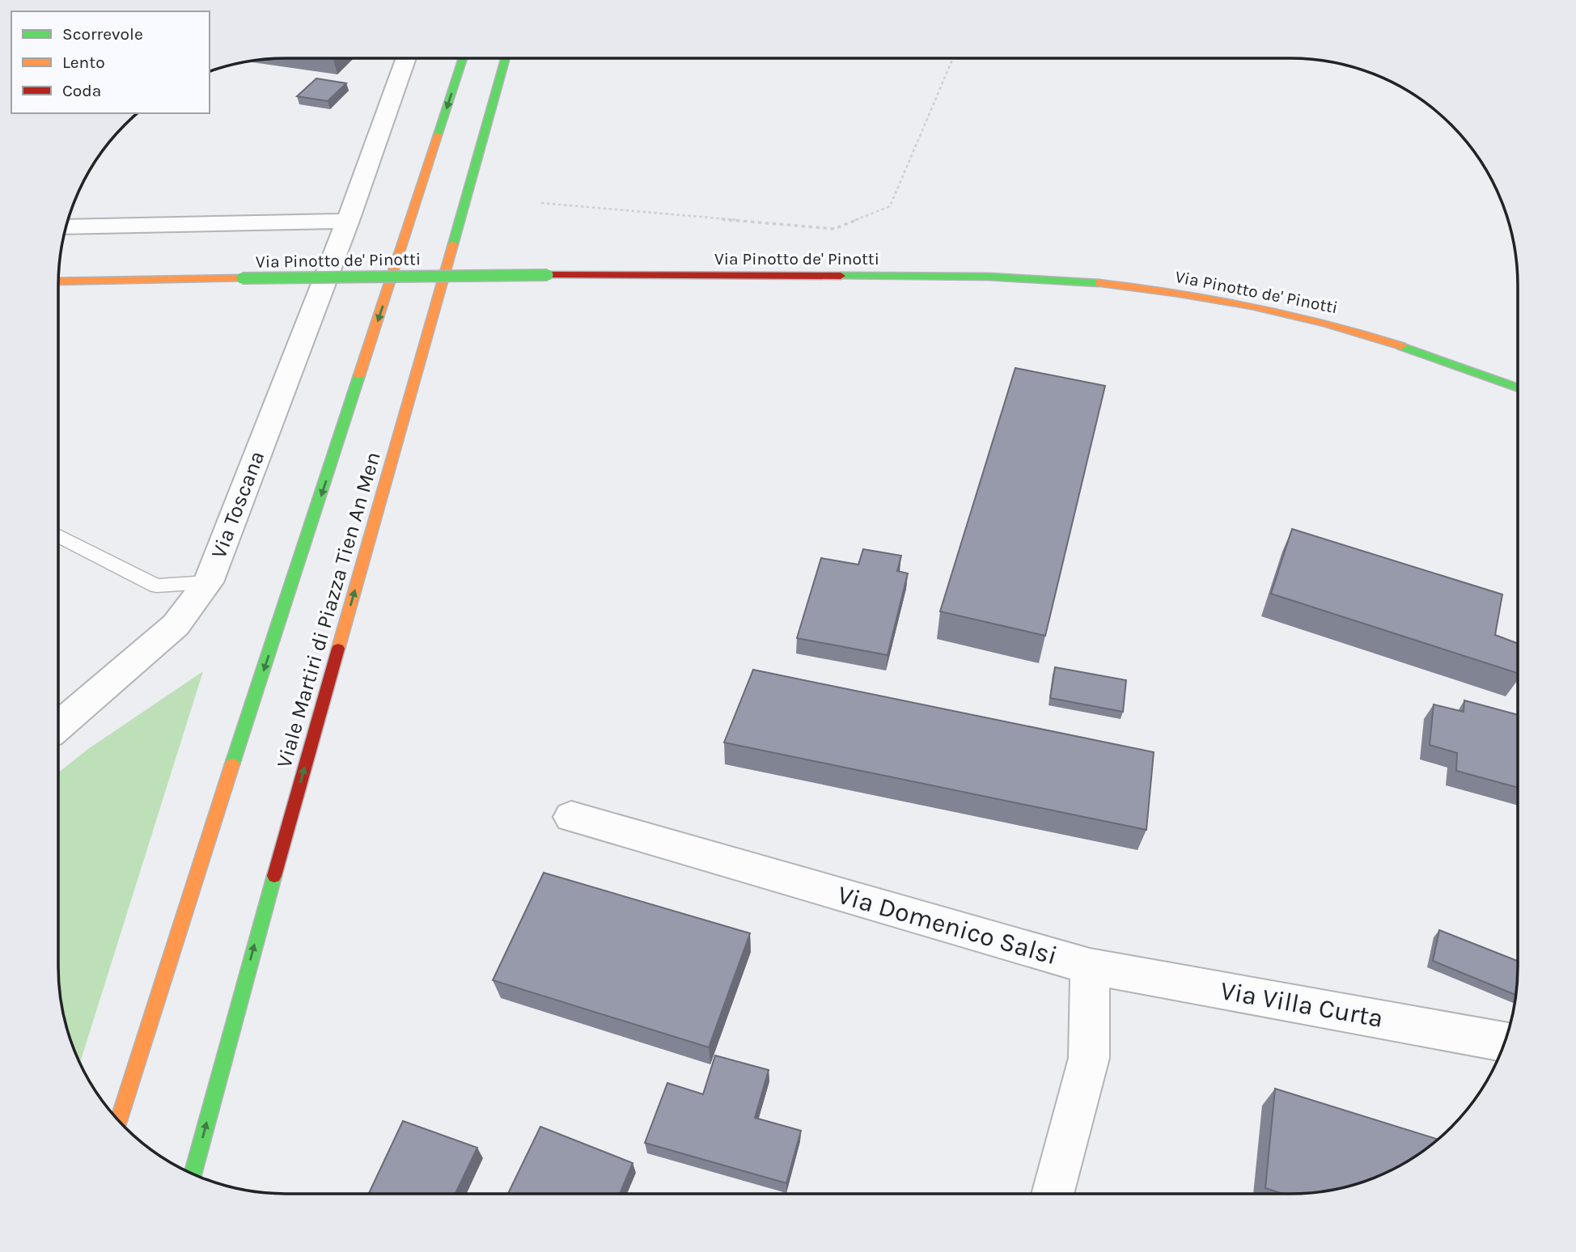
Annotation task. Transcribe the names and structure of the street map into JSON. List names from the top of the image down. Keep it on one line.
{"streets":{"main road":["Via Pinotto de' Pinotti","Viale Martiri di Piazza Tien An Men"],"street":["Via Toscana","Via Domenico Salsi","Via Villa Curta"]},"crossings":[["Via Domenico Salsi","Via Villa Curta"]],"legend":["Scorrevole","Lento","Coda"]}
